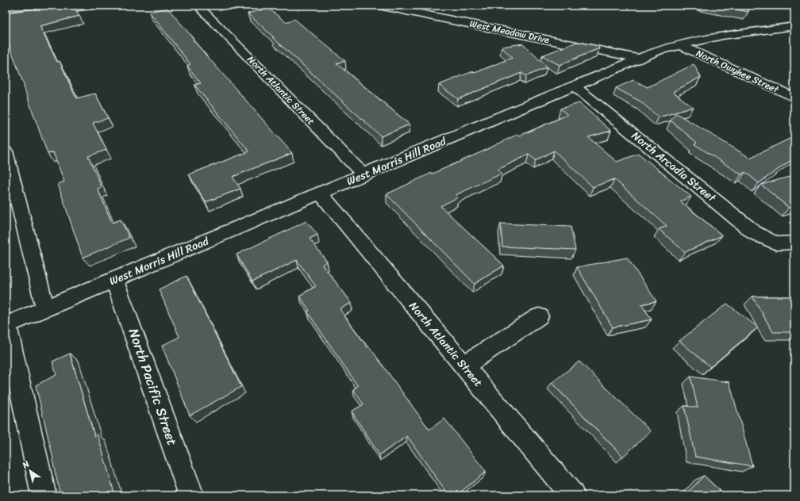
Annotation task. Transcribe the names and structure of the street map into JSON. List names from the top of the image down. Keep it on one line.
{"streets":{"street":["West Meadow Drive","North Owyhee Street","North Atlantic Street","West Morris Hill Road","North Arcadia Street","North Pacific Street"]},"crossings":[["West Meadow Drive","West Morris Hill Road"],["North Owyhee Street","West Morris Hill Road"],["North Atlantic Street","West Morris Hill Road"],["West Morris Hill Road","North Arcadia Street"],["West Morris Hill Road","North Pacific Street"]],"north":"top left"}
